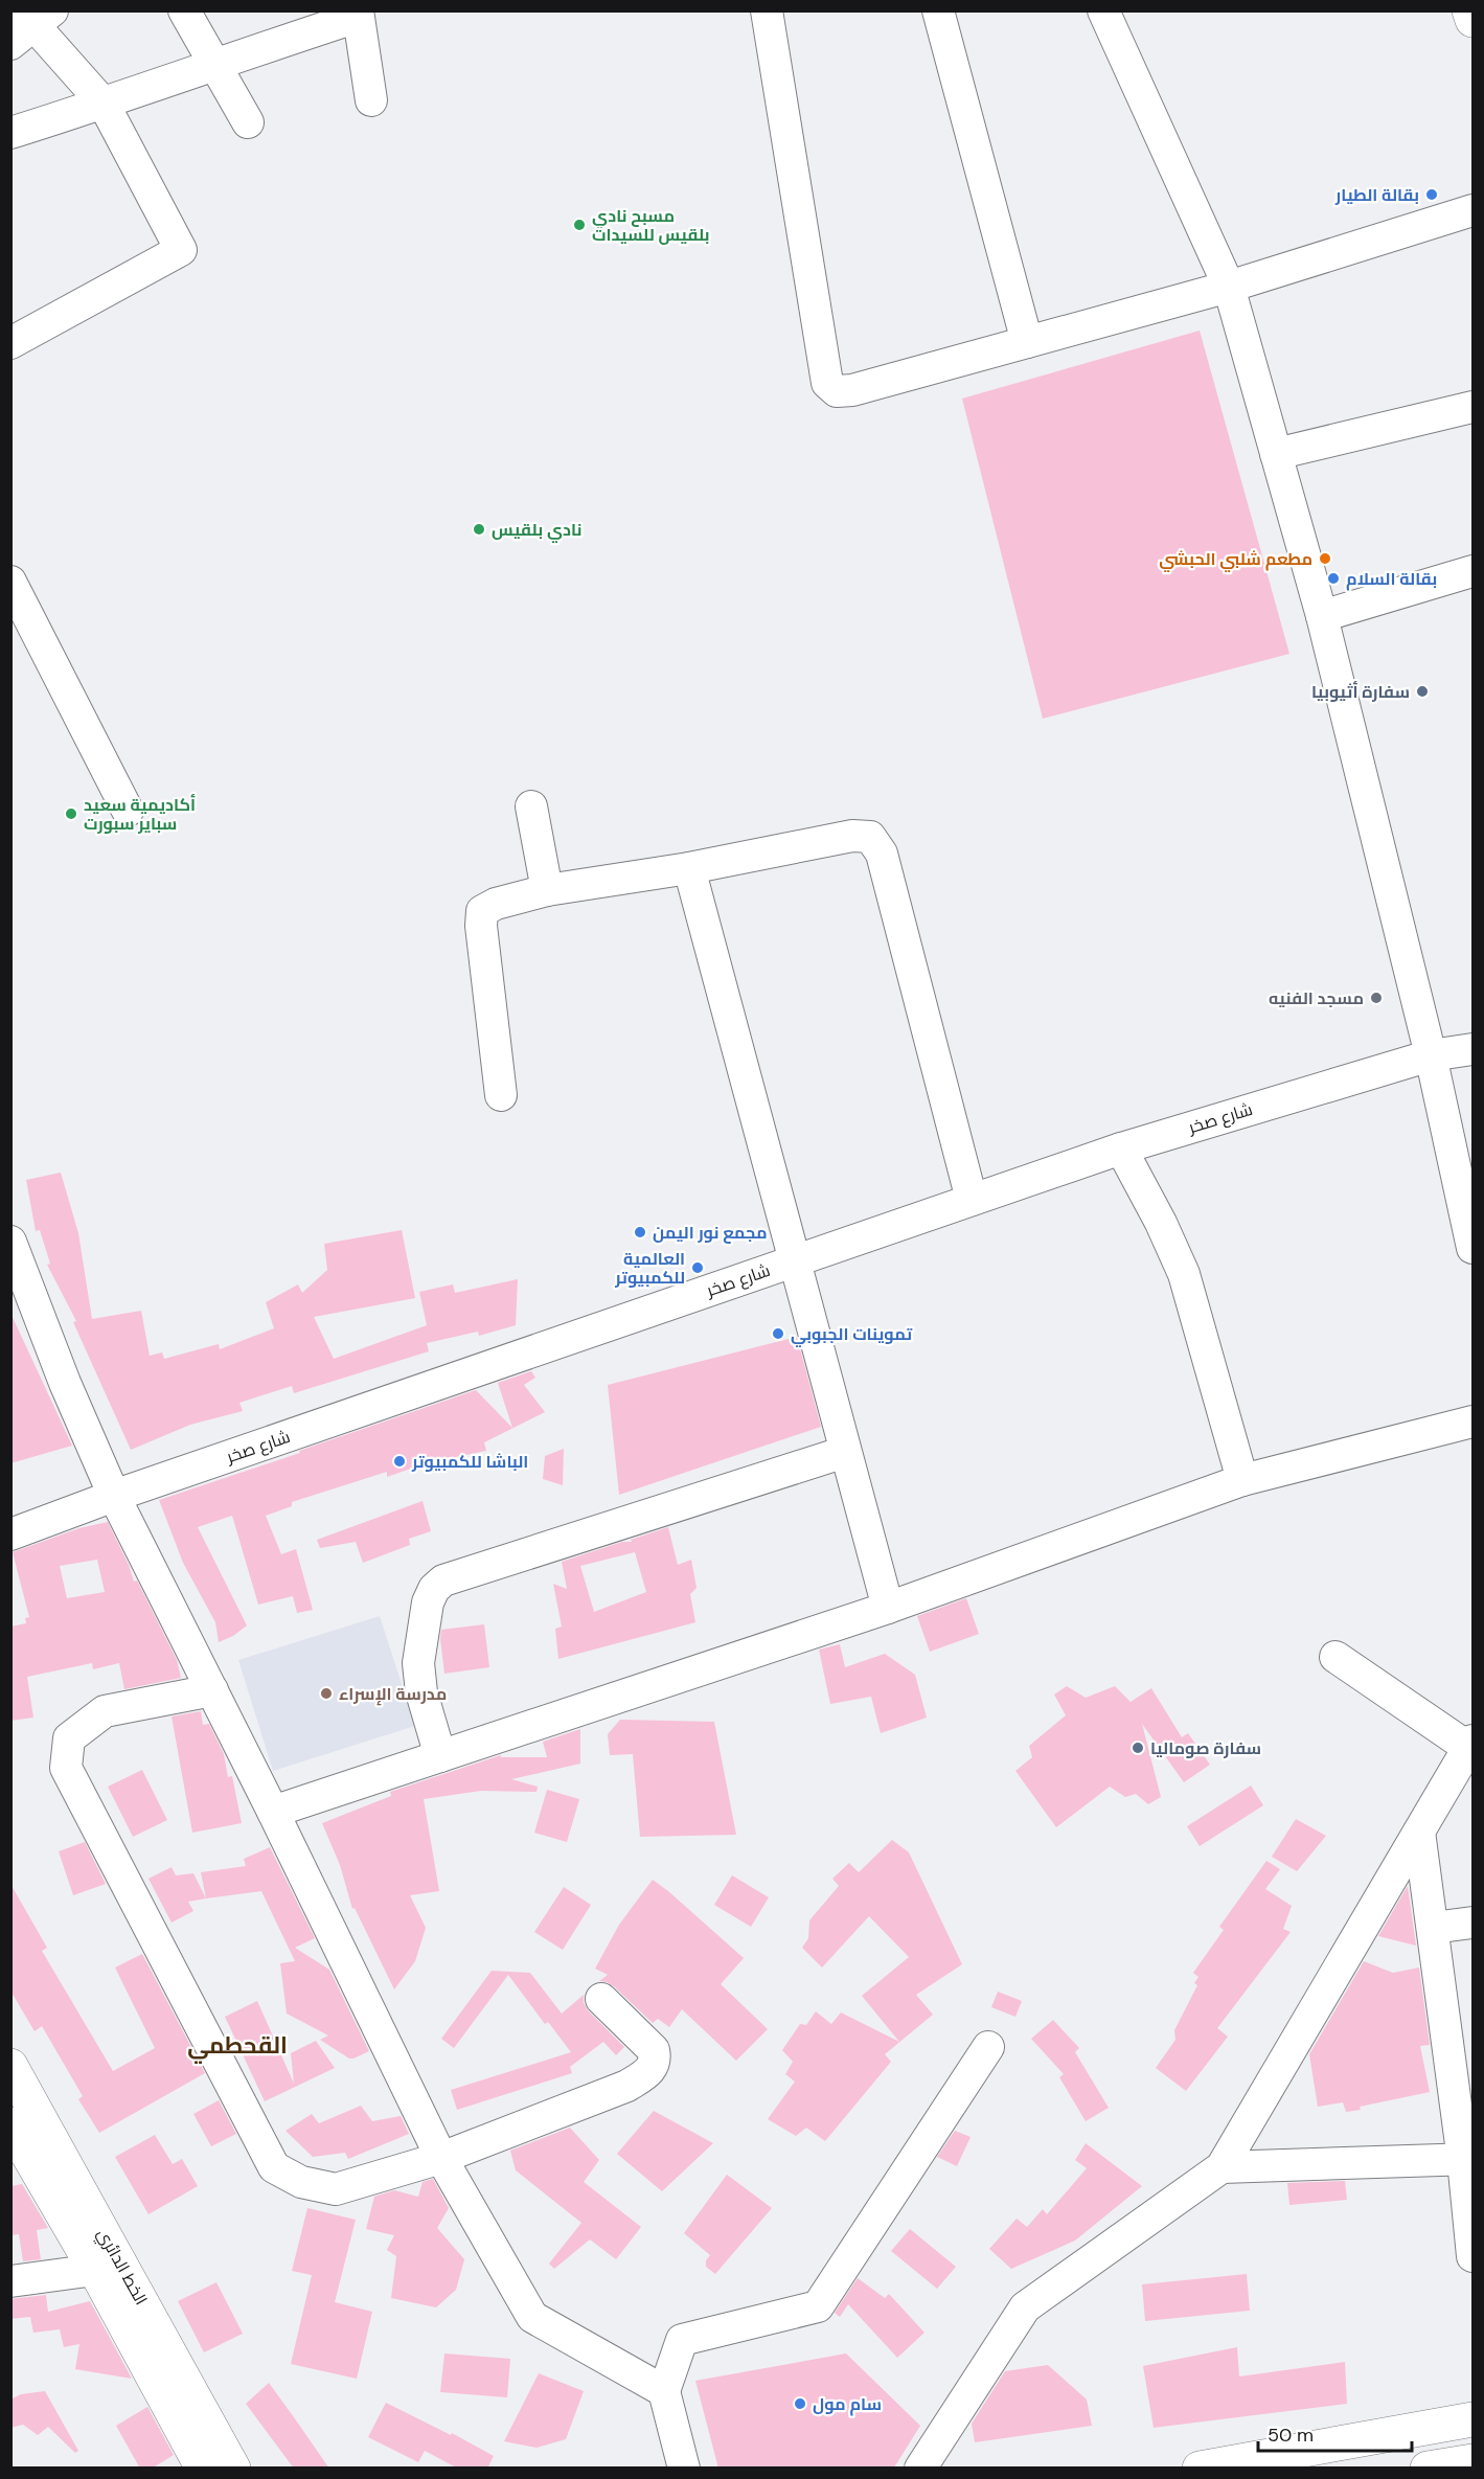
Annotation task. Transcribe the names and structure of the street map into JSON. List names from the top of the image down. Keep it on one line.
{"streets":{"main road":["الخط الدائري"],"street":["شارع صخر"]},"districts":["القحطمي"],"places":["بقالة الطيار","مسبح نادي بلقيس للسيدات","نادي بلقيس","مطعم شلبي الحبشي","بقالة السلام","سفارة أثيوبيا","أكاديمية سعيد سباير سبورت","مسجد الفنيه","مجمع نور اليمن","العالمية للكمبيوتر","تموينات الجبوبي","الباشا للكمبيوتر","مدرسة الإسراء","سفارة صوماليا","سام مول"],"scale_bar":"50 m"}
